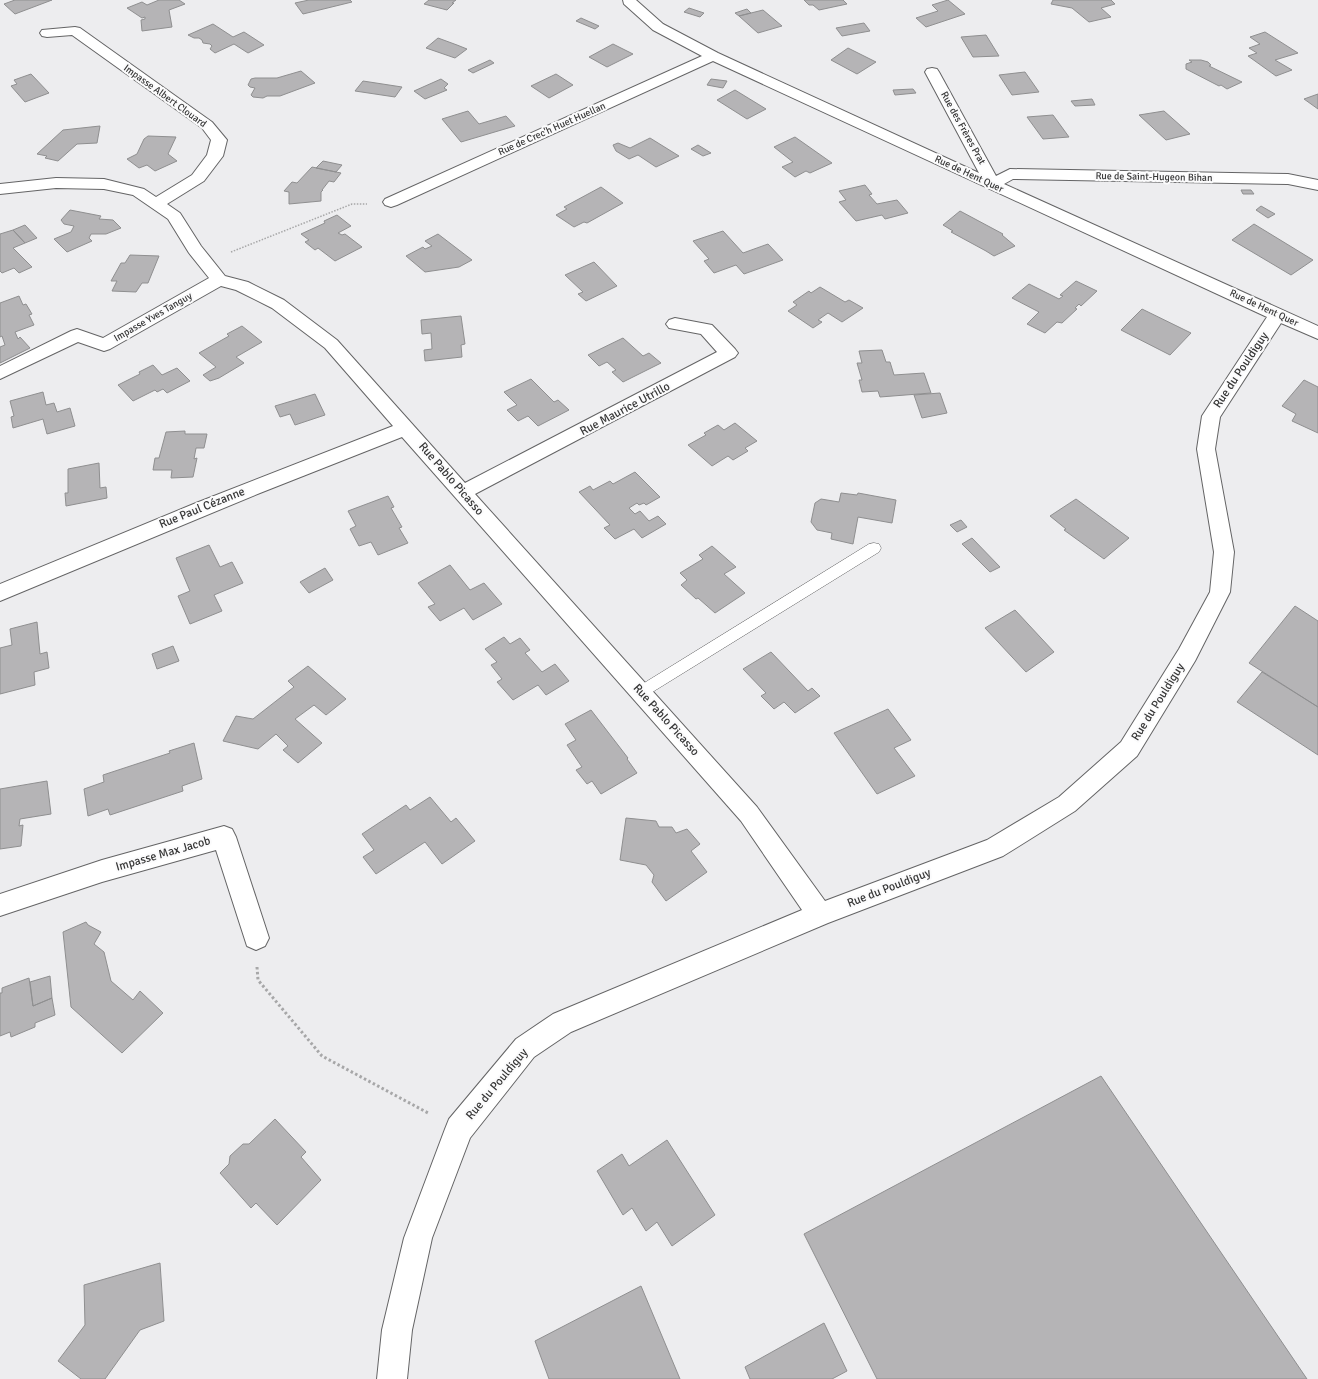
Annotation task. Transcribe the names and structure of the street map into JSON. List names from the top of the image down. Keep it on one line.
{"streets":{"street":["Impasse Albert Clouard","Rue des Frères Prat","Rue de Crec'h Huet Huellan","Rue de Hent Quer","Rue de Saint-Hugeon Bihan","Impasse Yves Tanguy","Rue du Pouldiguy","Rue Maurice Utrillo","Rue Pablo Picasso","Rue Paul Cézanne","Impasse Max Jacob"]},"crossings":[["Rue des Frères Prat","Rue de Hent Quer"],["Rue des Frères Prat","Rue de Saint-Hugeon Bihan"],["Rue de Crec'h Huet Huellan","Rue de Hent Quer"],["Rue de Hent Quer","Rue de Saint-Hugeon Bihan"],["Rue de Hent Quer","Rue du Pouldiguy"],["Impasse Yves Tanguy","Rue Pablo Picasso"],["Rue du Pouldiguy","Rue Pablo Picasso"],["Rue Maurice Utrillo","Rue Pablo Picasso"],["Rue Pablo Picasso","Rue Paul Cézanne"]]}
